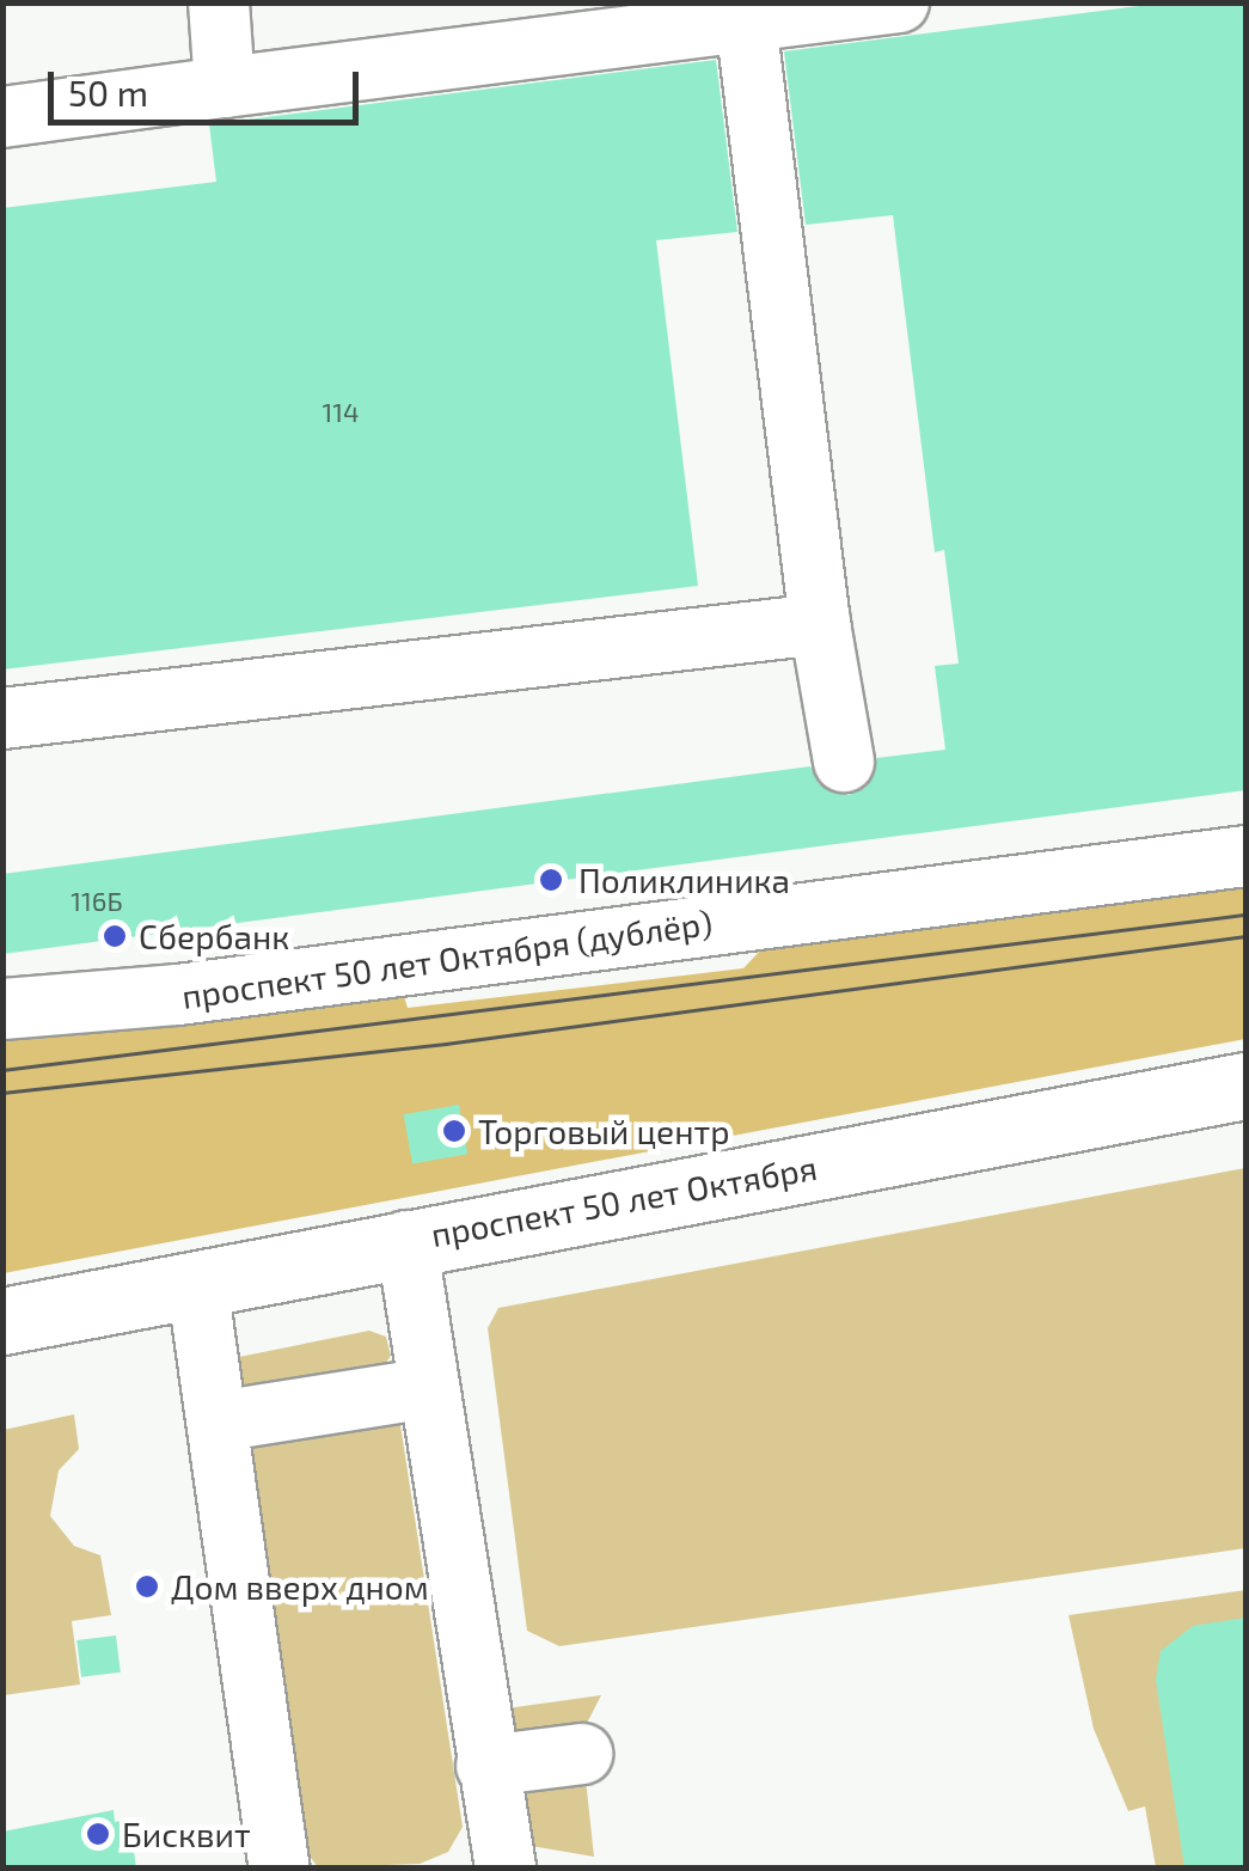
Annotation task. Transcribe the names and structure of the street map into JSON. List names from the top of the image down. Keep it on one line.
{"streets":{"main road":["проспект 50 лет Октября"],"lane":["проспект 50 лет Октября (дублёр)"]},"places":["Поликлиника","Сбербанк","Торговый центр","Дом вверх дном","Бисквит"],"house_numbers":["114","116Б"],"scale_bar":"50 m"}
